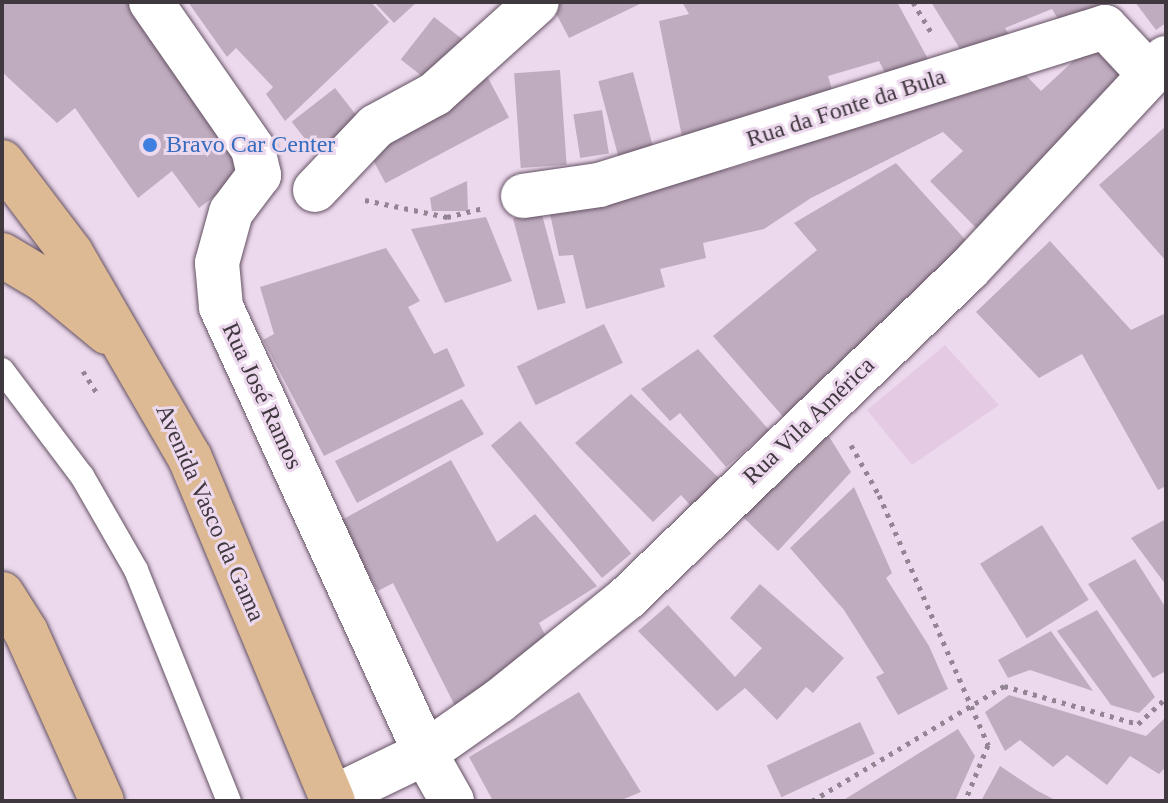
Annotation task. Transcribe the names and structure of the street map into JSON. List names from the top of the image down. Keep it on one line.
{"streets":{"main road":["Avenida Vasco da Gama"],"street":["Rua da Fonte da Bula","Rua José Ramos","Rua Vila América"]},"crossings":[["Rua da Fonte da Bula","Rua Vila América"],["Rua José Ramos","Rua Vila América"],["Rua Vila América","Avenida Vasco da Gama"]],"places":["Bravo Car Center"]}
